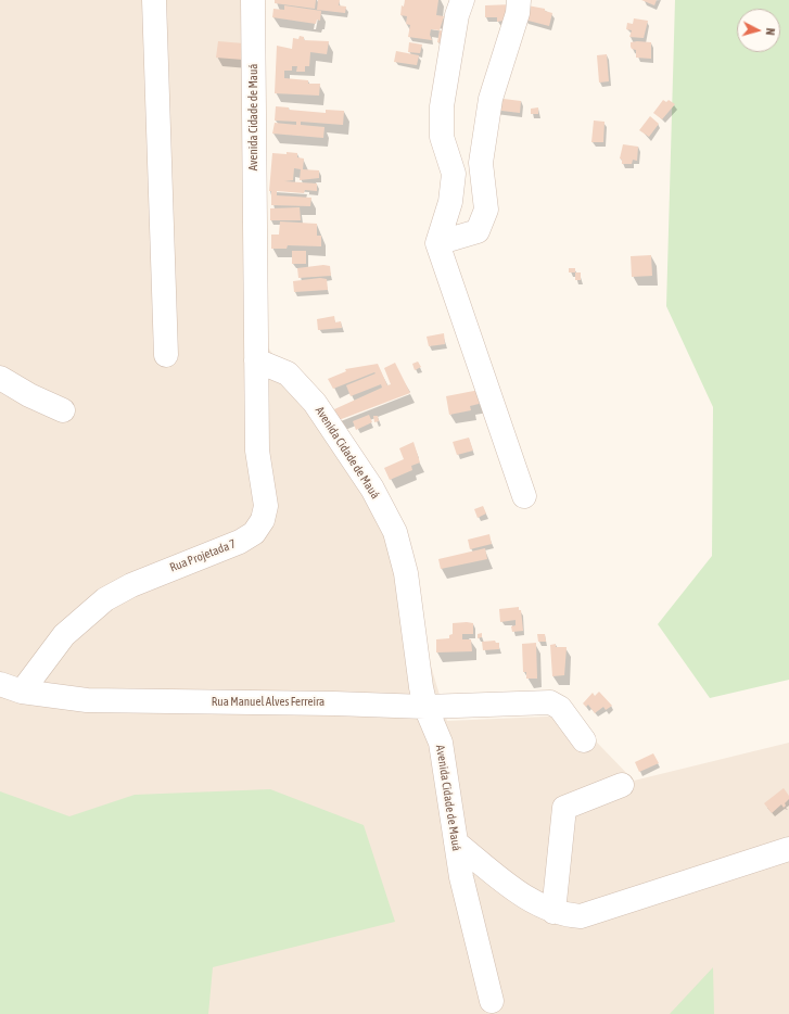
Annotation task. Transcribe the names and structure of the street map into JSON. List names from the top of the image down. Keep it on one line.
{"streets":{"street":["Avenida Cidade de Mauá","Rua Projetada 7","Rua Manuel Alves Ferreira"]},"crossings":[["Avenida Cidade de Mauá","Rua Projetada 7"],["Avenida Cidade de Mauá","Rua Manuel Alves Ferreira"],["Rua Projetada 7","Rua Manuel Alves Ferreira"]],"north":"right"}
